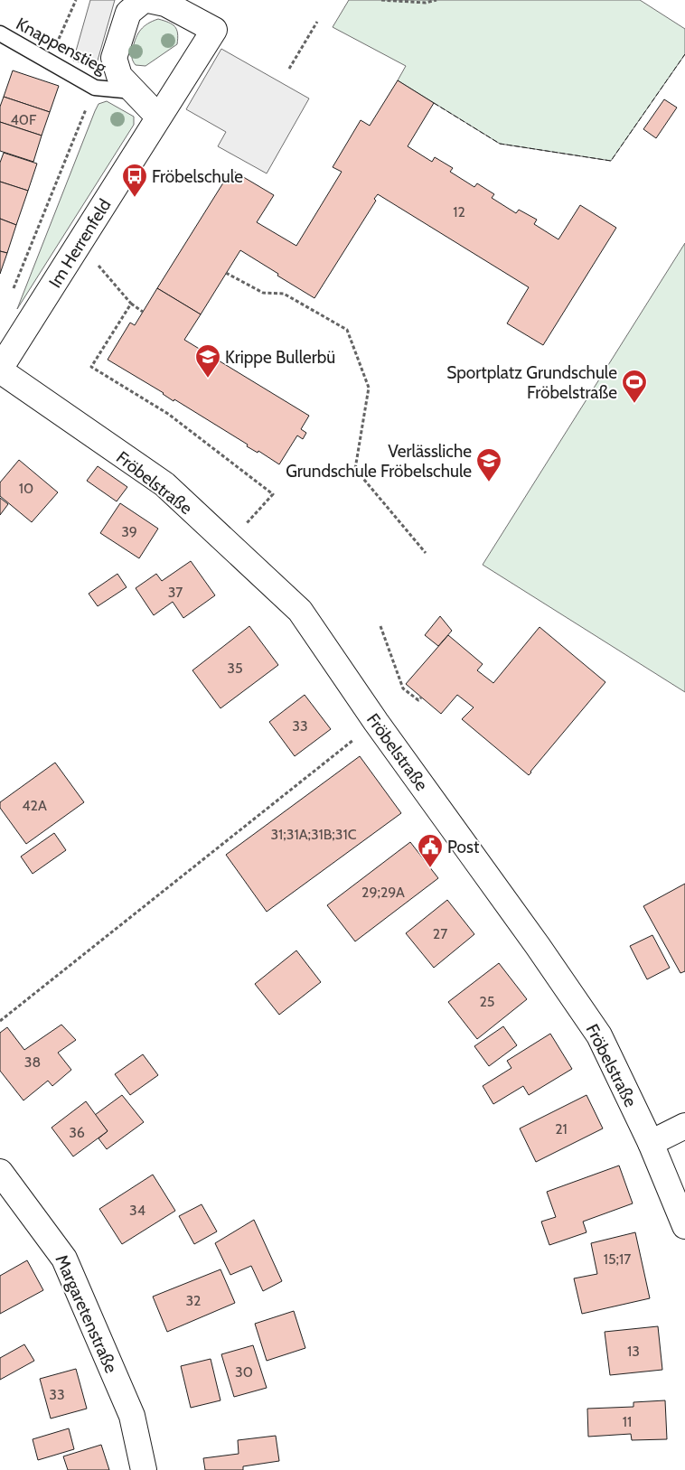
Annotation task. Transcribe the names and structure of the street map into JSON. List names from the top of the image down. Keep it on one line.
{"streets":{"street":["Im Herrenfeld","Fröbelstraße","Margaretenstraße"],"lane":["Knappenstieg"]},"crossings":[["Im Herrenfeld","Fröbelstraße"]],"places":{"bus stop":["Fröbelschule"],"school or university":["Krippe Bullerbü","Verlässliche Grundschule Fröbelschule"],"sports":["Sportplatz Grundschule Fröbelstraße"],"public building":["Post"]},"house_numbers":["40F","12","10","39","37","35","33","42A","31;31A;31B;31C","29;29A","27","25","38","21","36","34","15;17","32","13","30","33","11"]}
